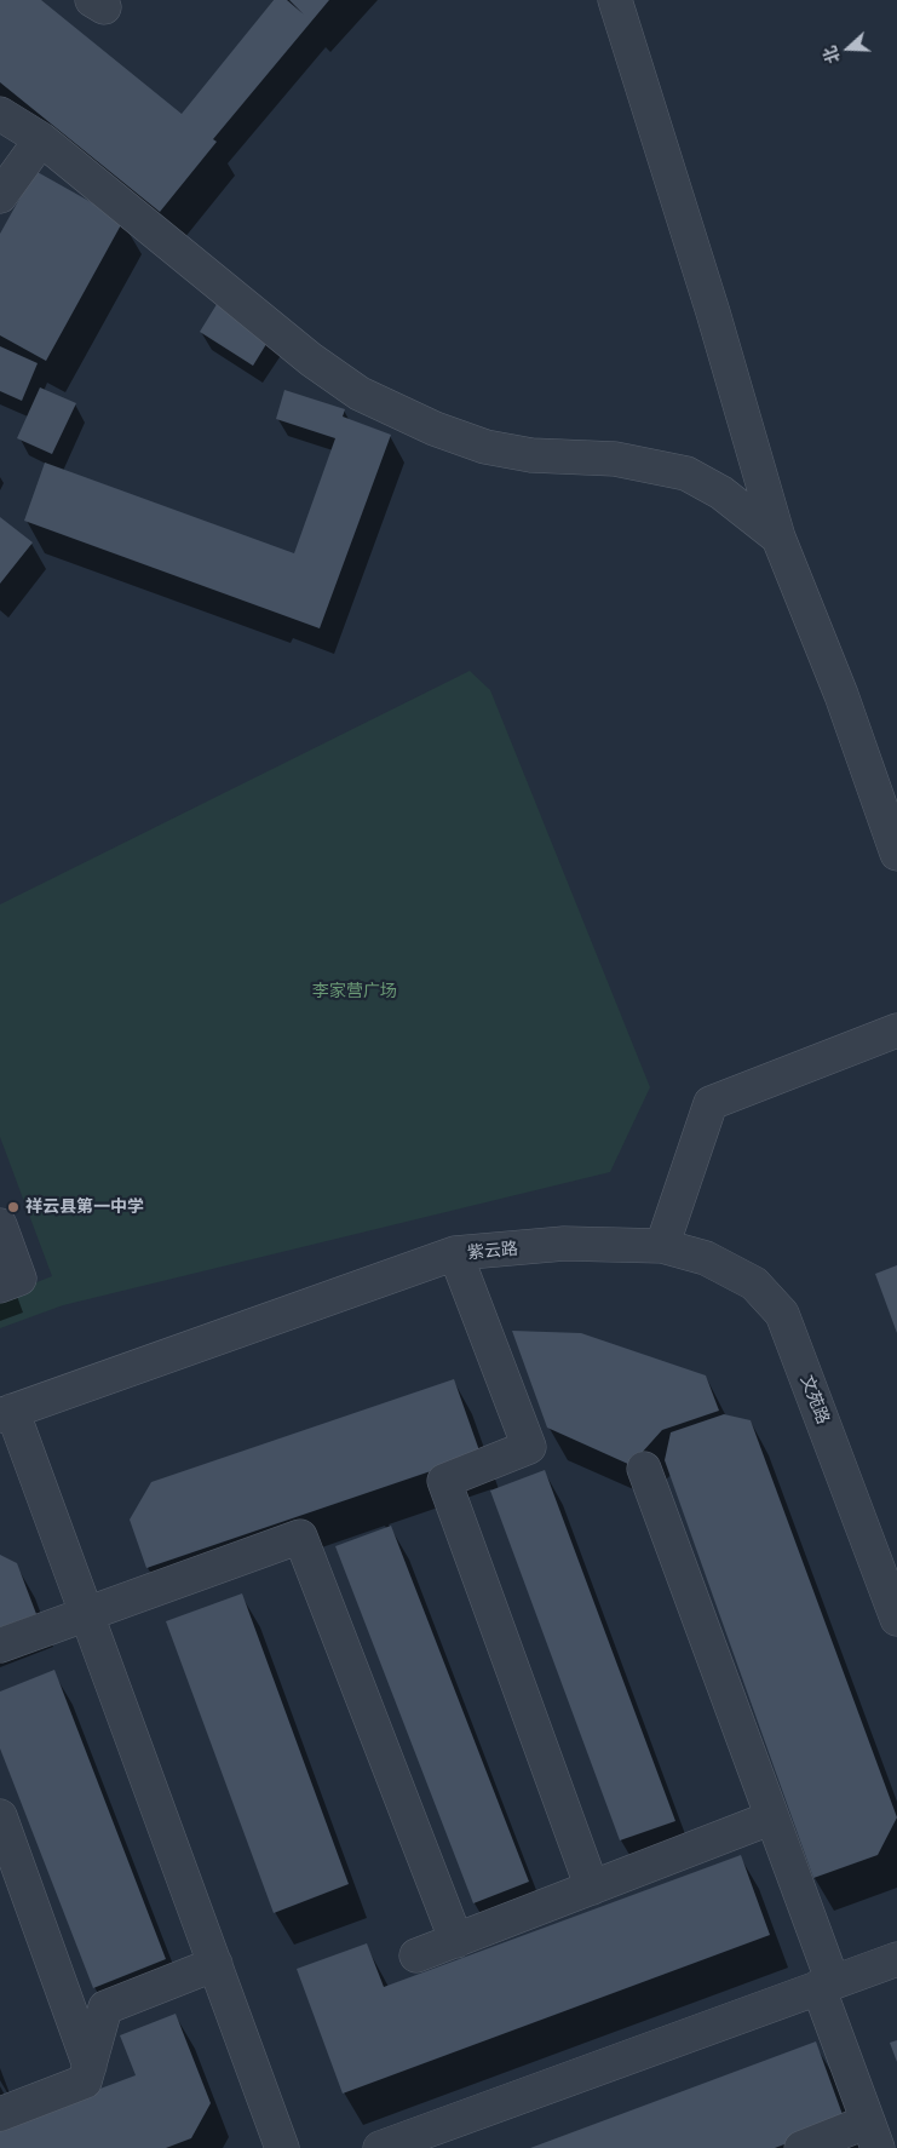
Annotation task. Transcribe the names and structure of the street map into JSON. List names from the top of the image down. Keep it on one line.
{"streets":{"street":["紫云路","文苑路"]},"crossings":[["紫云路","文苑路"]],"parks":["李家营广场"],"places":["祥云县第一中学"],"north":"left"}
